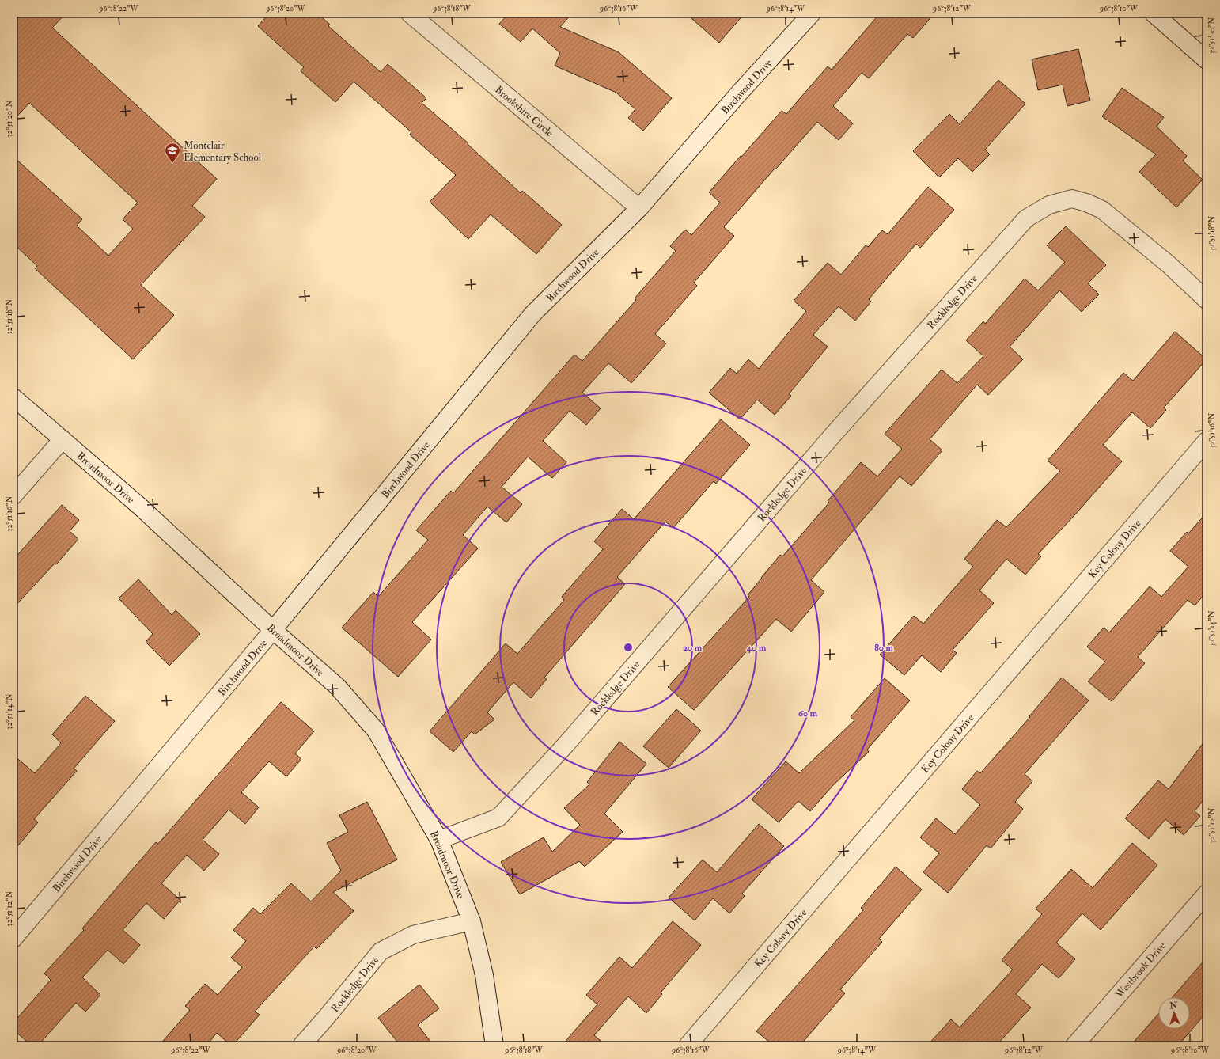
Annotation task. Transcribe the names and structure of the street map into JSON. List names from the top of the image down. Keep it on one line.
{"streets":{"street":["Birchwood Drive","Brookshire Circle","Rockledge Drive","Broadmoor Drive","Key Colony Drive","Westbrook Drive"]},"crossings":[["Birchwood Drive","Brookshire Circle"],["Birchwood Drive","Broadmoor Drive"],["Rockledge Drive","Broadmoor Drive"]],"places":{"school or university":["Montclair Elementary School"]},"north":"top","coordinates":["96°38'22\"W","96°38'20\"W","96°38'18\"W","96°38'16\"W","96°38'14\"W","96°38'12\"W","96°38'10\"W","32°51'20\"N","32°51'18\"N","32°51'16\"N","32°51'14\"N","32°51'12\"N"],"rings":["20 m","40 m","80 m","60 m"]}
